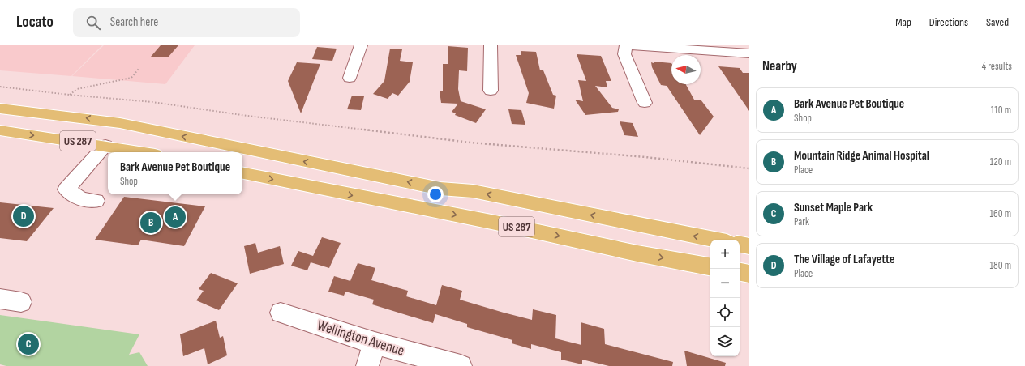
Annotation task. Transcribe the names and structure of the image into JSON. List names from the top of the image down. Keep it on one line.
{"streets":{"main road":["US 287"],"street":["Wellington Avenue"]},"north":"left","page":{"header":"Locato","search":"Search here","nav":["Map","Directions","Saved"],"heading":["Nearby","4 results"],"list":[{"mark":"A","name":"Bark Avenue Pet Boutique","note":"Shop","value":"110 m"},{"mark":"B","name":"Mountain Ridge Animal Hospital","note":"Place","value":"120 m"},{"mark":"C","name":"Sunset Maple Park","note":"Park","value":"160 m"},{"mark":"D","name":"The Village of Lafayette","note":"Place","value":"180 m"}],"popup":["Bark Avenue Pet Boutique","Shop"],"pins":["D","A","B","C"],"map_buttons":["+","−"]}}
